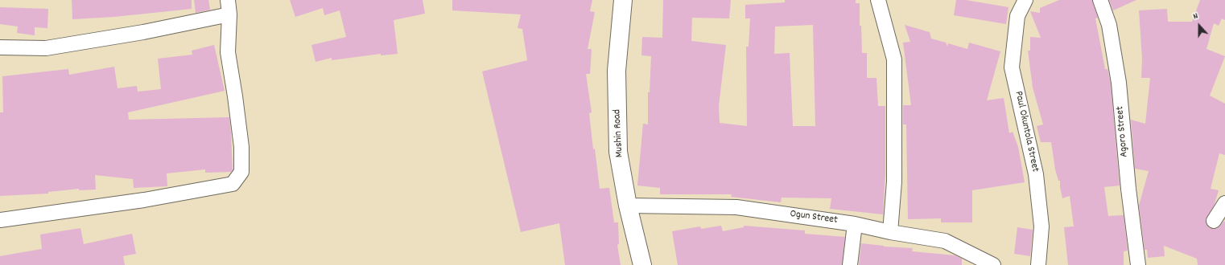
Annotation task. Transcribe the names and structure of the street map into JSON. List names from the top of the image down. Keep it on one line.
{"streets":{"main road":["Mushin Road"],"street":["Paul Okuntola Street","Agoro Street","Ogun Street"]},"crossings":[["Mushin Road","Ogun Street"]],"north":"top"}
